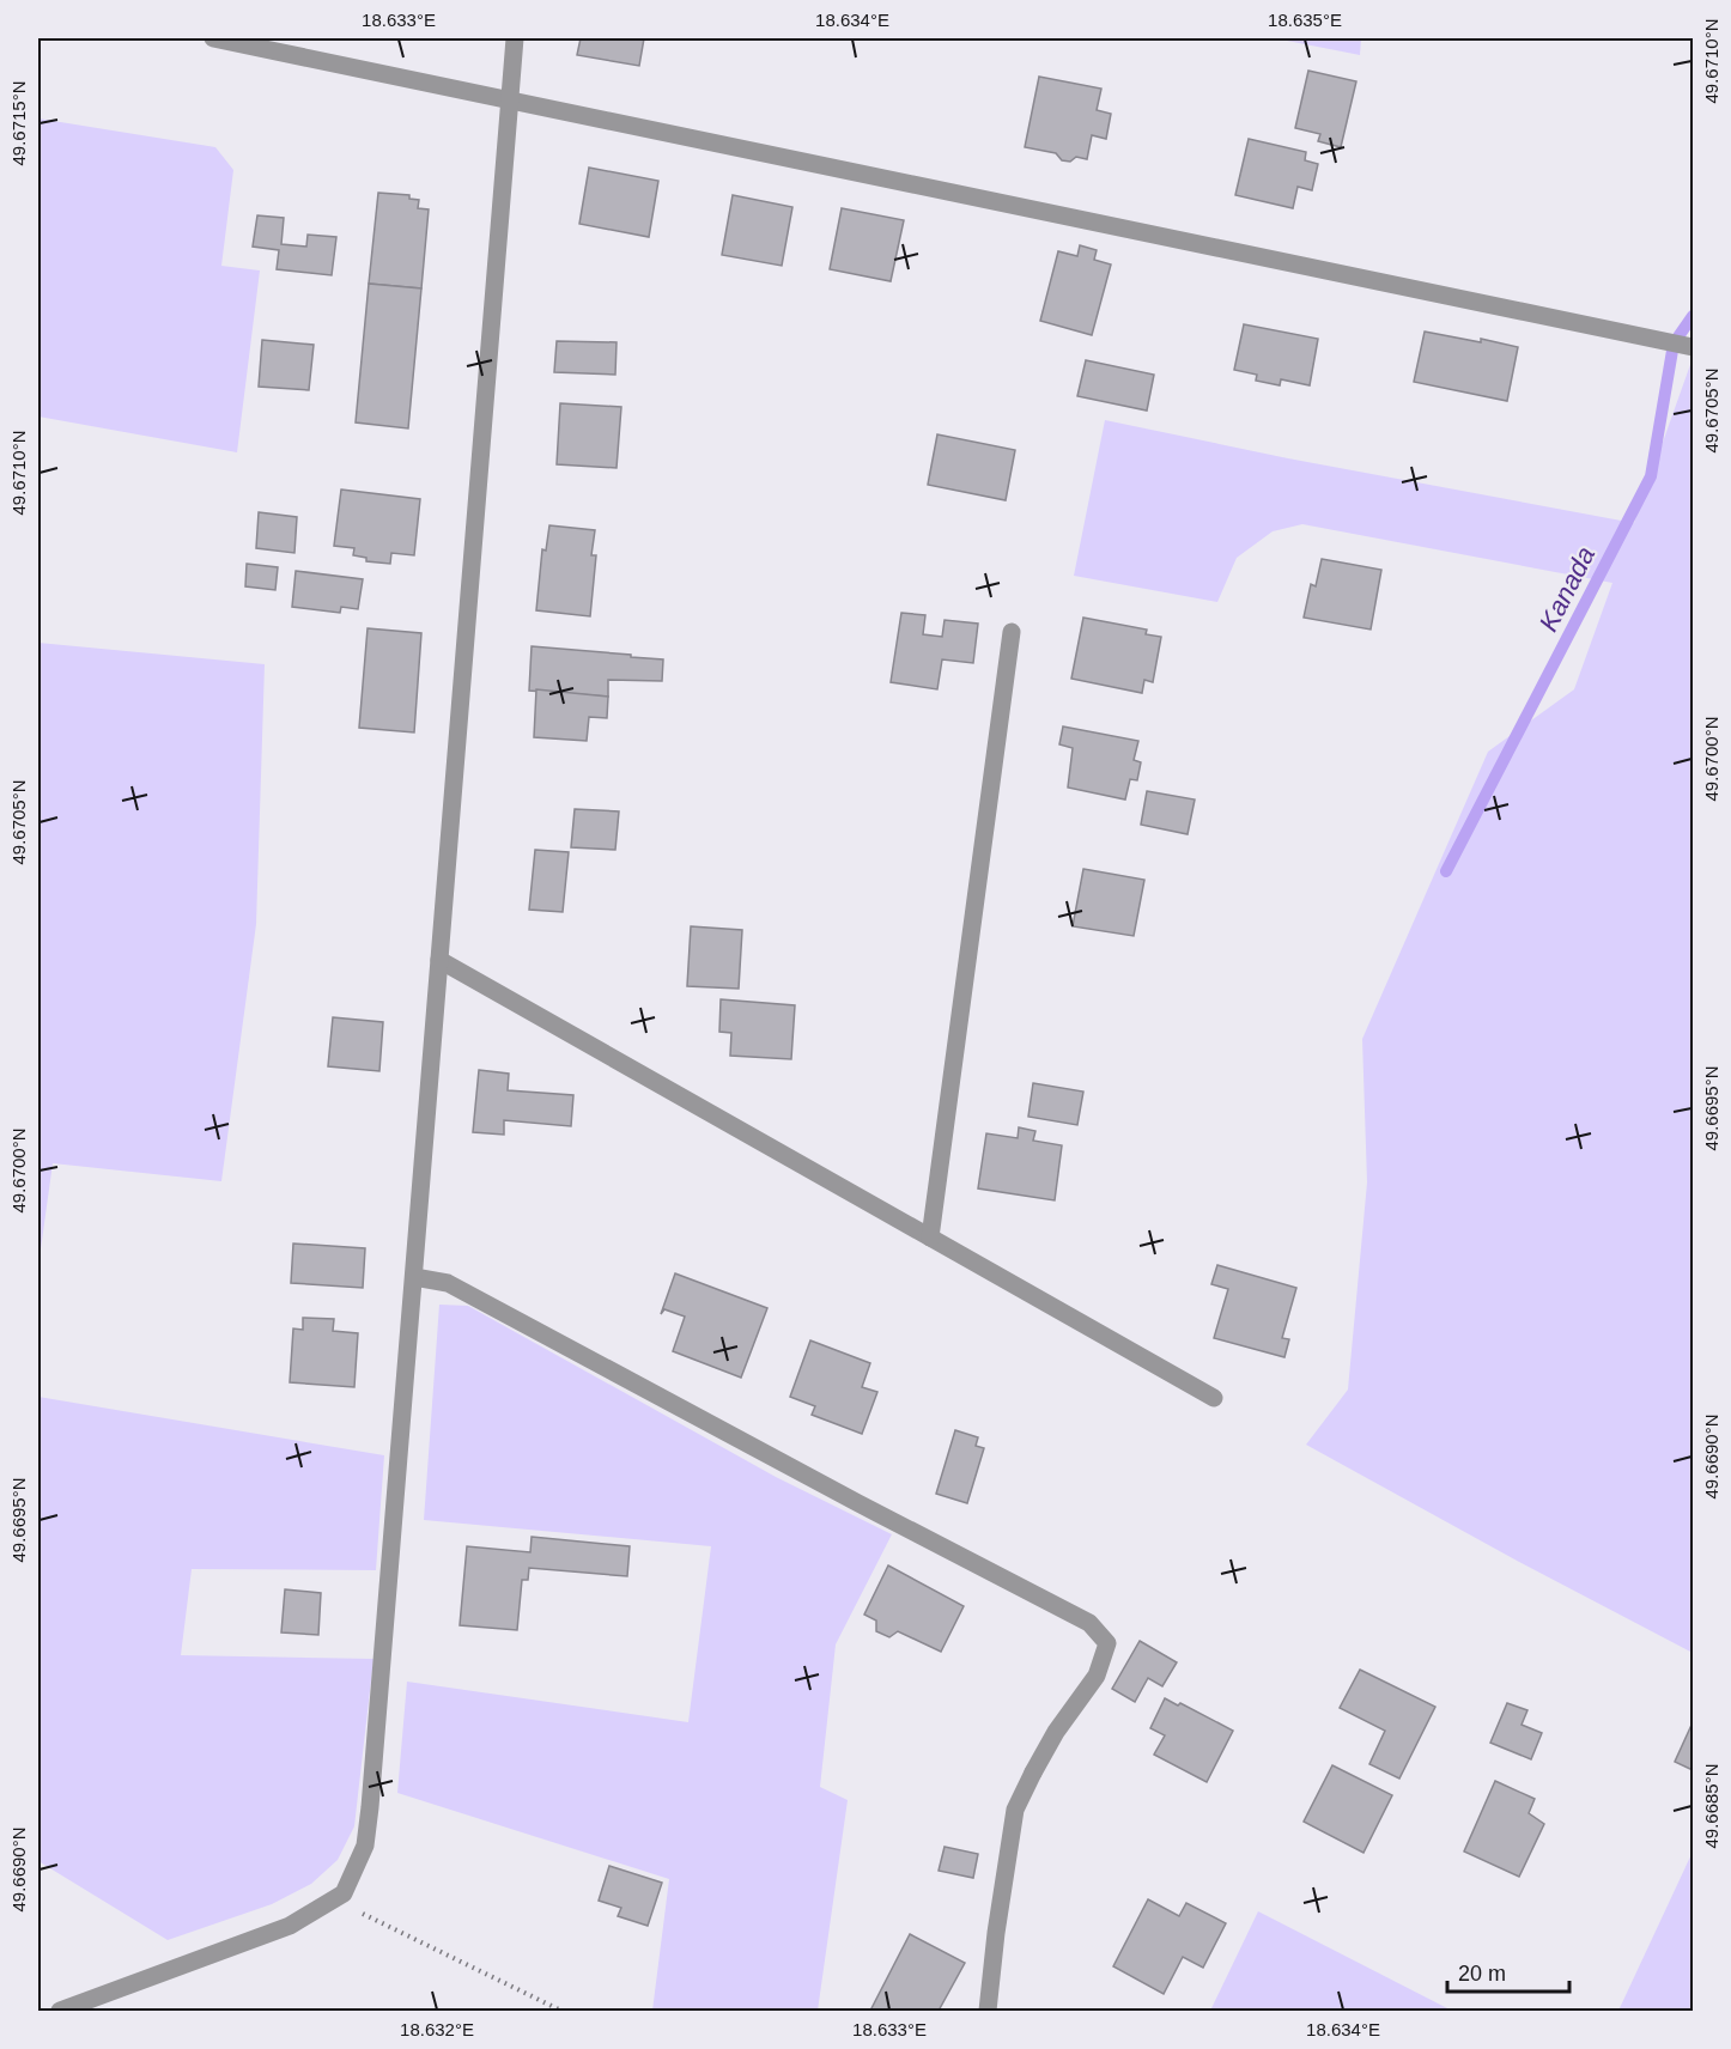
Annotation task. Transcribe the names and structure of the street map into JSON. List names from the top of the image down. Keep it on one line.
{"water":["Kanada"],"scale_bar":"20 m","coordinates":["18.633°E","18.634°E","18.635°E","49.6710°N","49.6715°N","49.6705°N","49.6700°N","49.6695°N","49.6690°N","49.6685°N","18.632°E"]}
